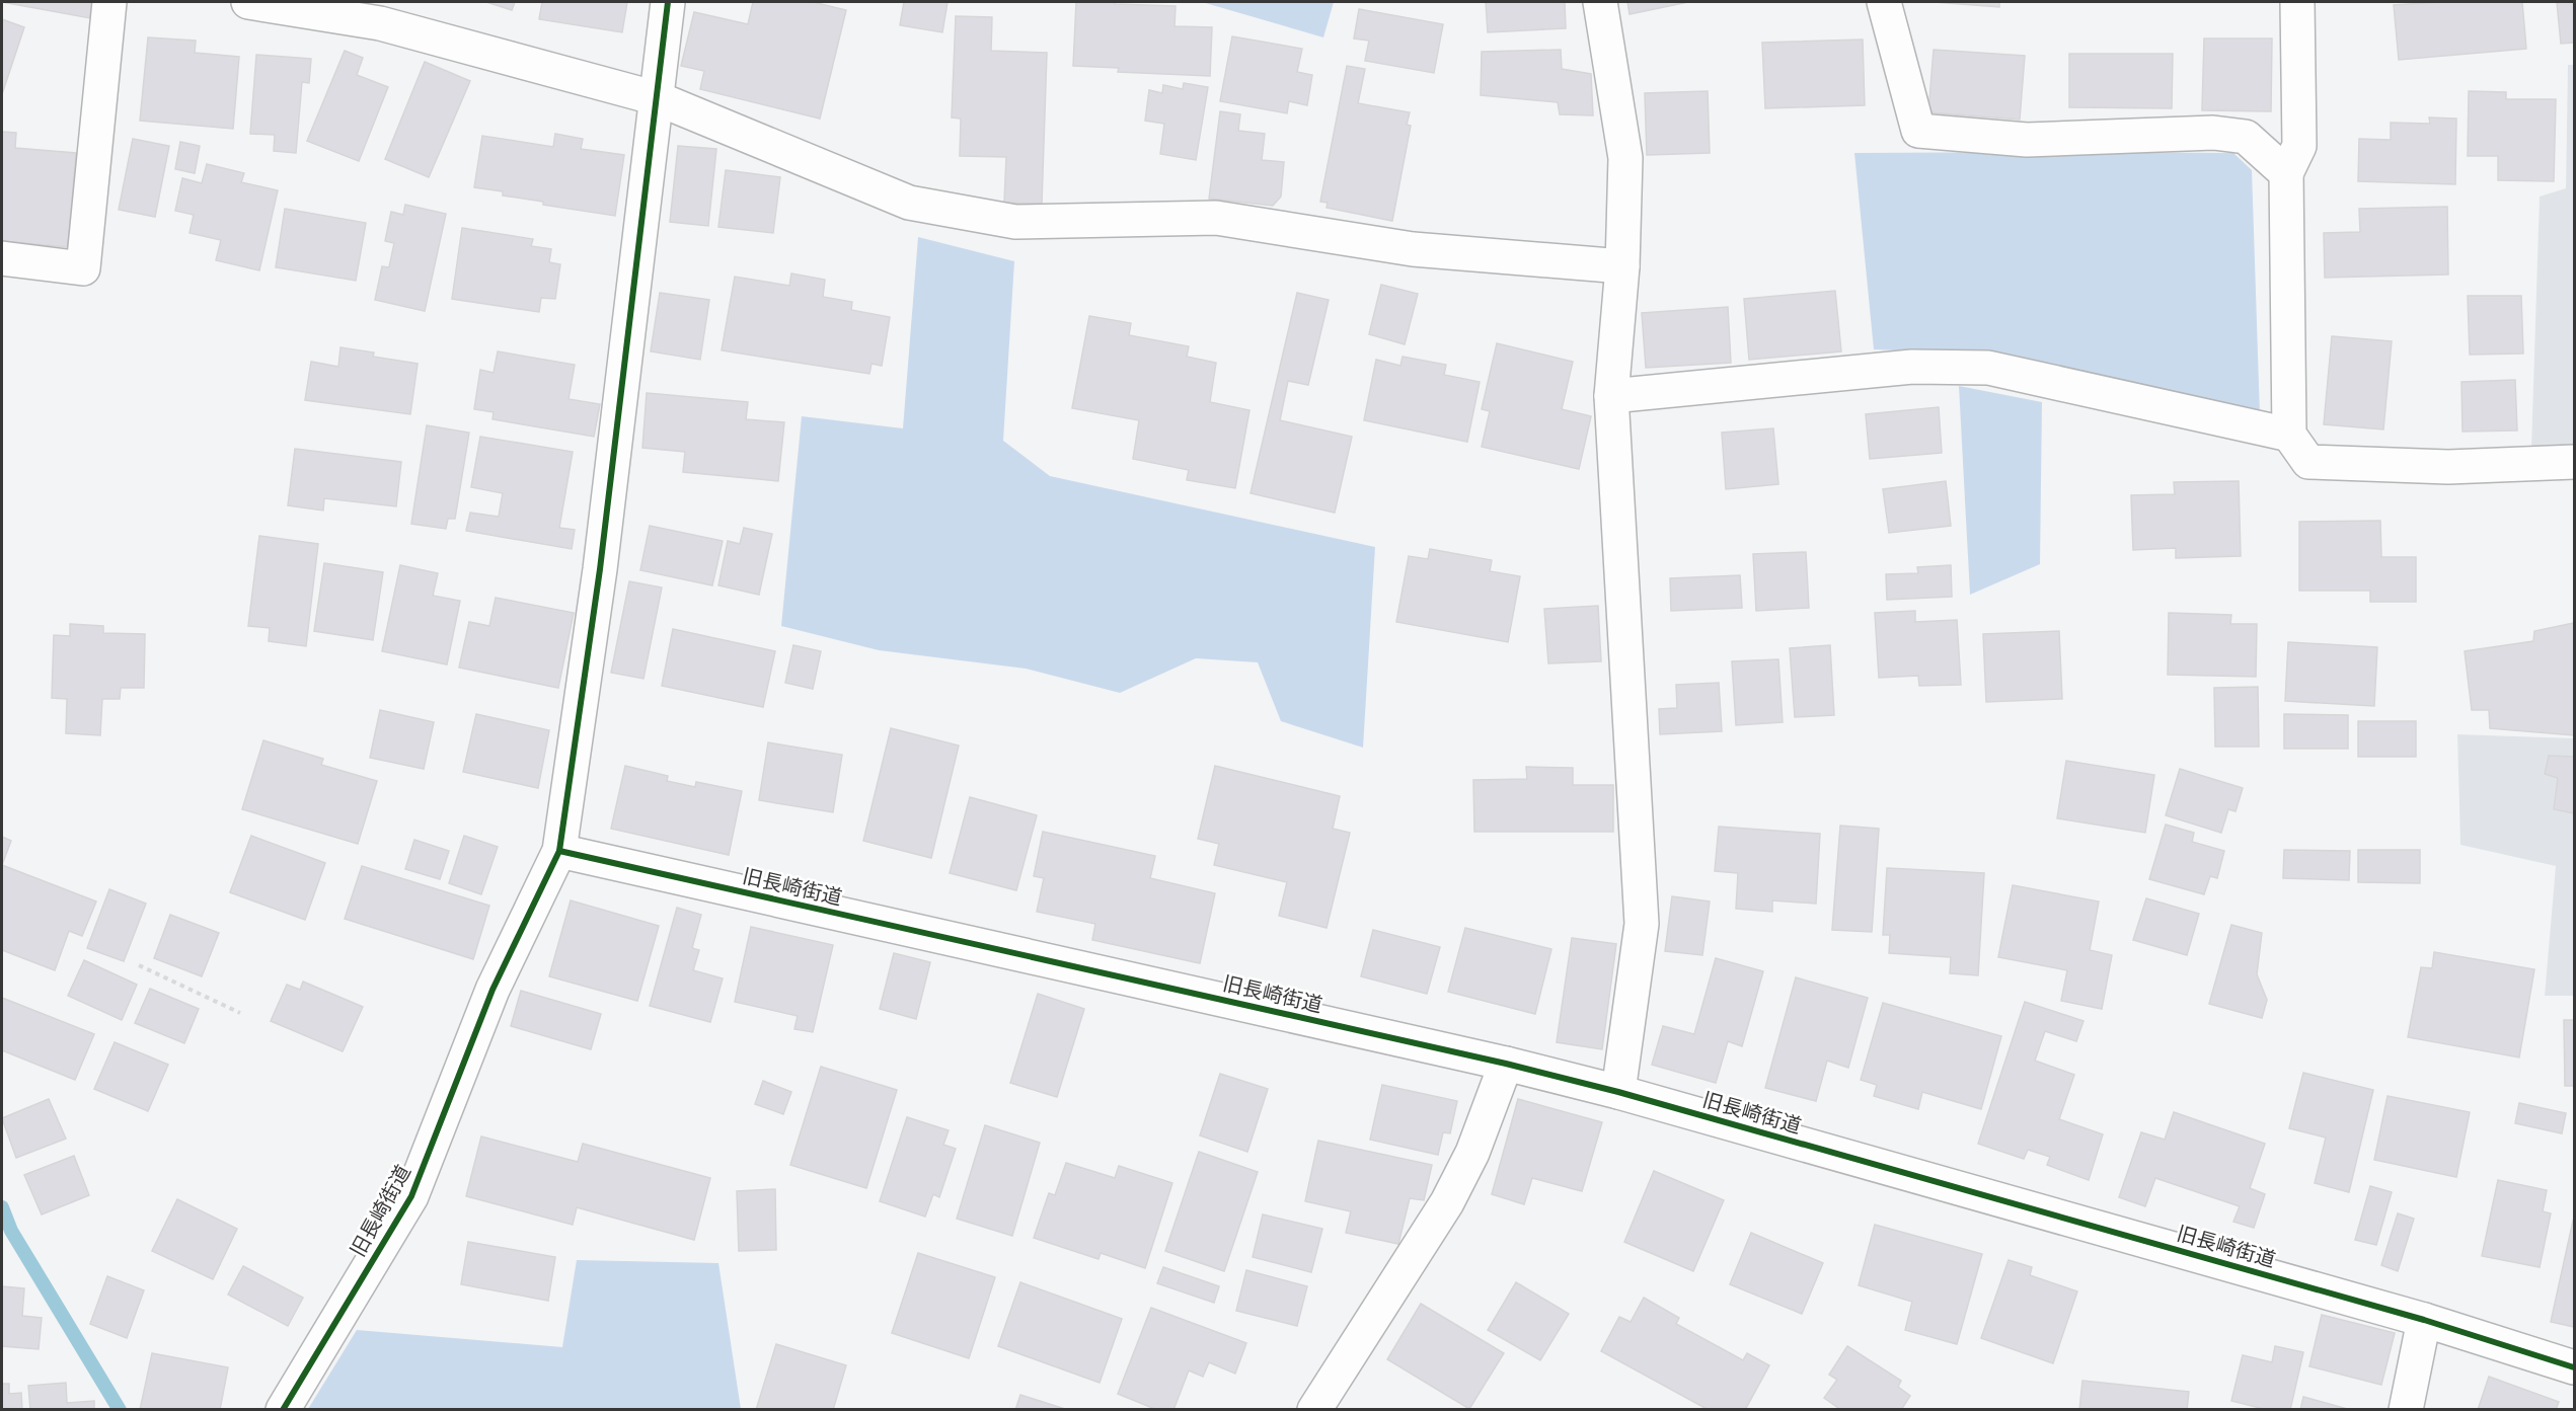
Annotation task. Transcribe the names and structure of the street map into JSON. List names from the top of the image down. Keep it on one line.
{"streets":{"street":["旧長崎街道"]}}
